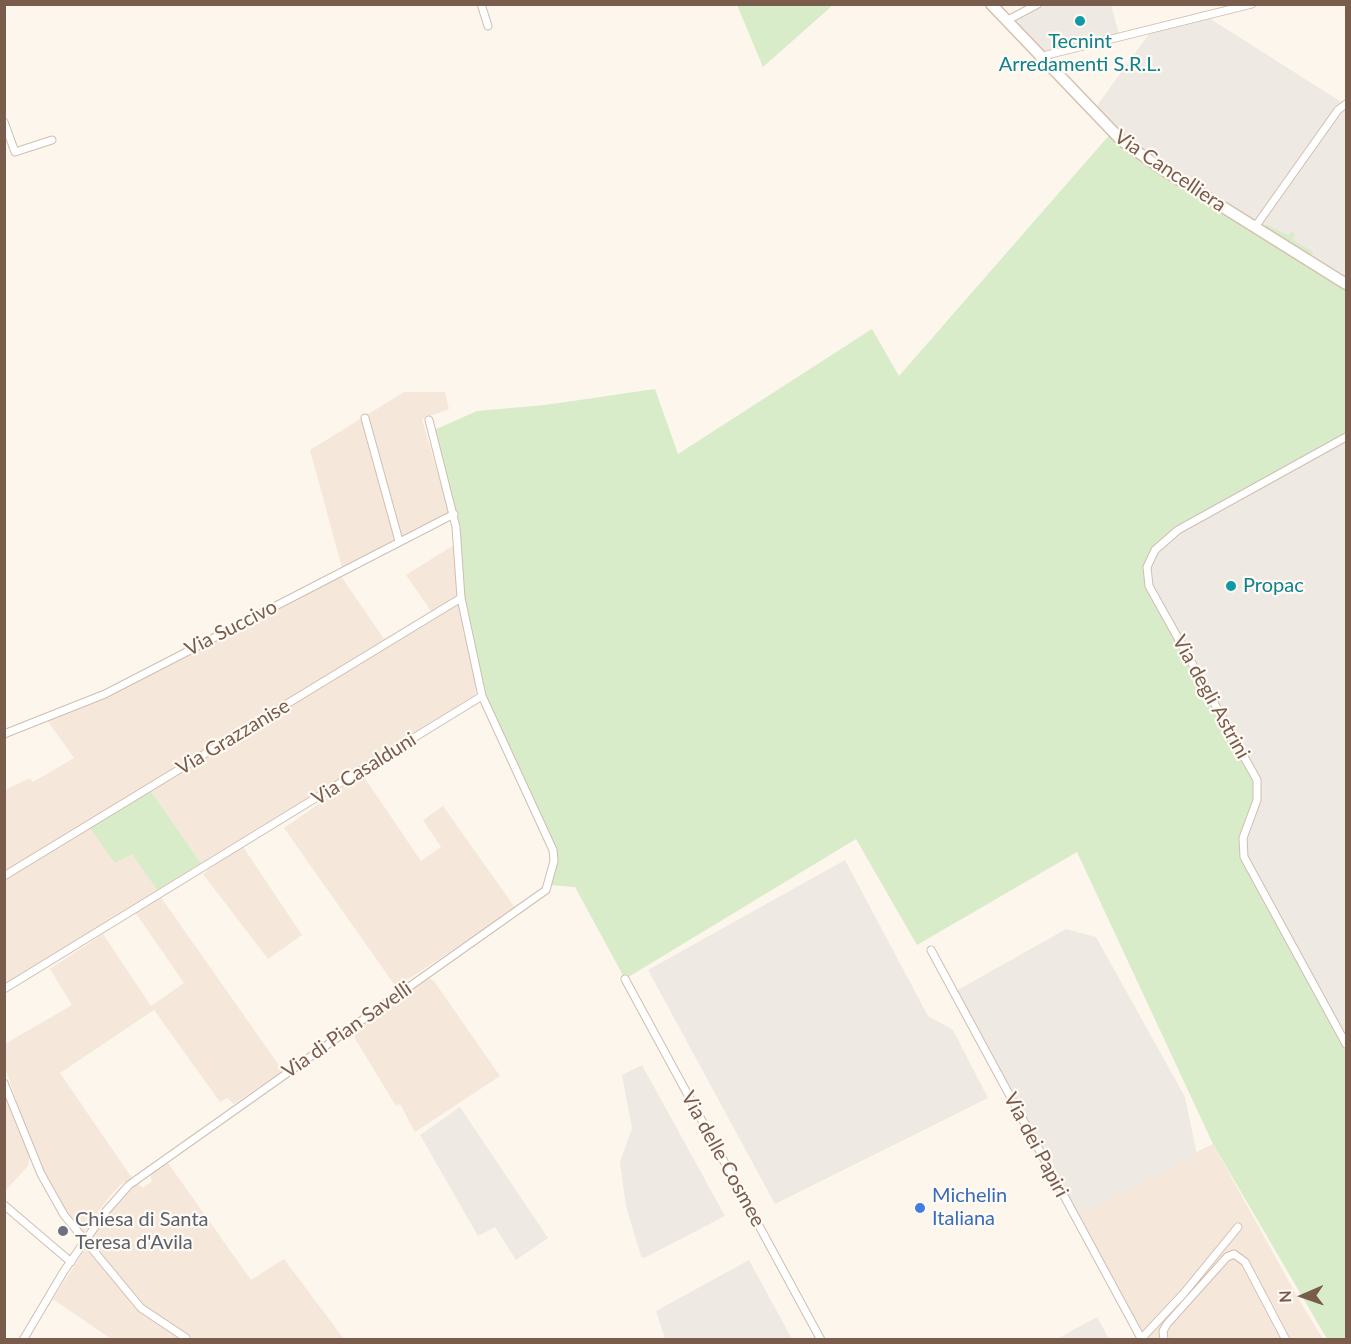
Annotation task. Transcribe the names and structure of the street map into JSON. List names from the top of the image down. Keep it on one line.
{"streets":{"street":["Via Cancelliera","Via Succivo","Via degli Astrini","Via Grazzanise","Via Casalduni","Via di Pian Savelli","Via dei Papiri","Via delle Cosmee"]},"crossings":[["Via Casalduni","Via di Pian Savelli"]],"places":["Tecnint Arredamenti S.R.L.","Propac","Michelin Italiana","Chiesa di Santa Teresa d'Avila"],"north":"left"}
